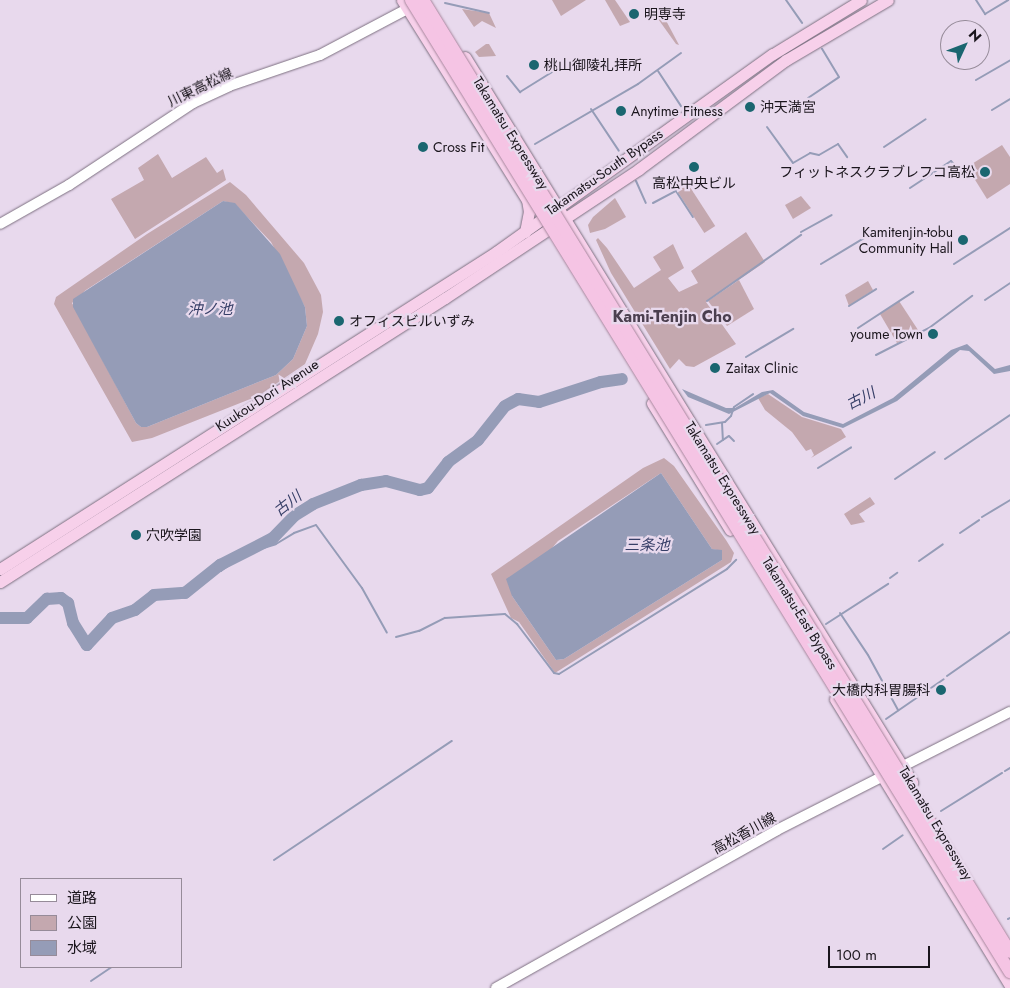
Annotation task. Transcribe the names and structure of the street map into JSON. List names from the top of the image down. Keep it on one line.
{"streets":{"highway":["Takamatsu Expressway","Takamatsu-South Bypass","Kuukou-Dori Avenue","Takamatsu-East Bypass"],"main road":["川東高松線","高松香川線"]},"crossings":[["川東高松線","Takamatsu Expressway"],["川東高松線","Takamatsu-South Bypass"],["Takamatsu Expressway","Takamatsu-South Bypass"],["Takamatsu-South Bypass","Kuukou-Dori Avenue"],["Takamatsu-South Bypass","Takamatsu-East Bypass"],["Kuukou-Dori Avenue","Takamatsu-East Bypass"],["Takamatsu-East Bypass","高松香川線"]],"districts":["Kami-Tenjin Cho"],"water":["沖ノ池","古川","三条池"],"places":["明専寺","桃山御陵礼拝所","沖天満宮","Anytime Fitness","Cross Fit","高松中央ビル","フィットネスクラブレフコ高松","Kamitenjin-tobu Community Hall","オフィスビルいずみ","youme Town","Zaitax Clinic","穴吹学園","大橋内科胃腸科"],"legend":["道路","公園","水域"],"scale_bar":"100 m","north":"top right"}
